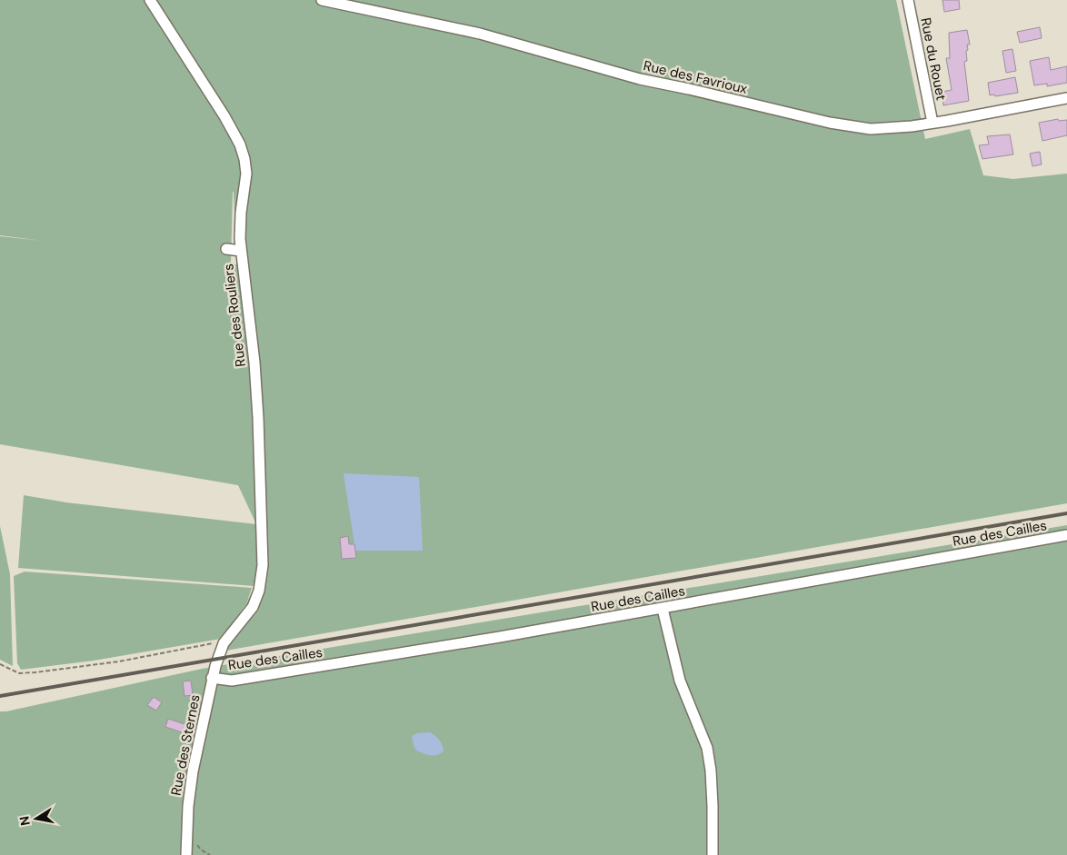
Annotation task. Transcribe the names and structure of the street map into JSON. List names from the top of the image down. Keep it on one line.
{"streets":{"street":["Rue du Rouet","Rue des Favrioux","Rue des Rouliers","Rue des Cailles","Rue des Sternes"]},"crossings":[["Rue du Rouet","Rue des Favrioux"],["Rue des Rouliers","Rue des Sternes"],["Rue des Cailles","Rue des Sternes"]],"north":"left"}
